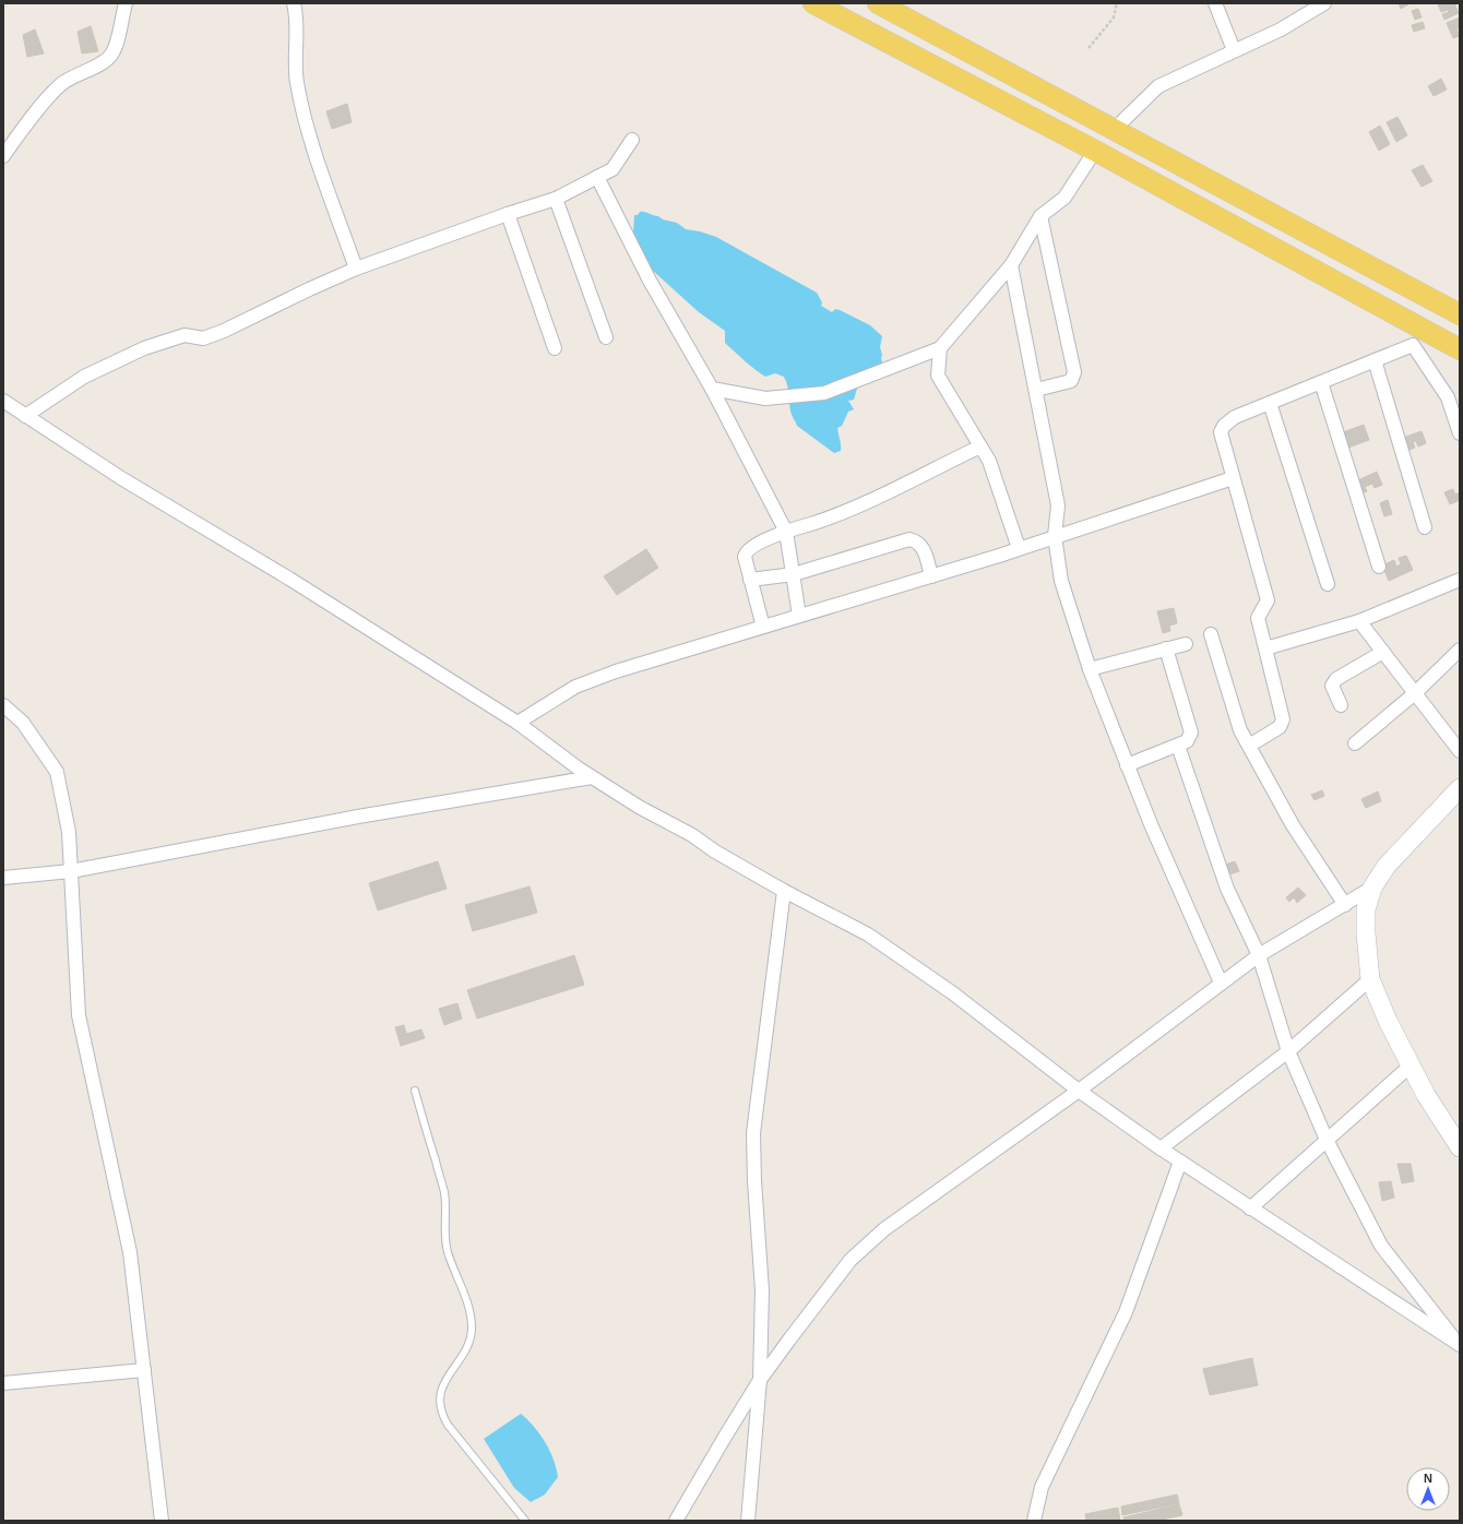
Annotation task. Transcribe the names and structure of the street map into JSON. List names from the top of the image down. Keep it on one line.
{"north":"top"}
